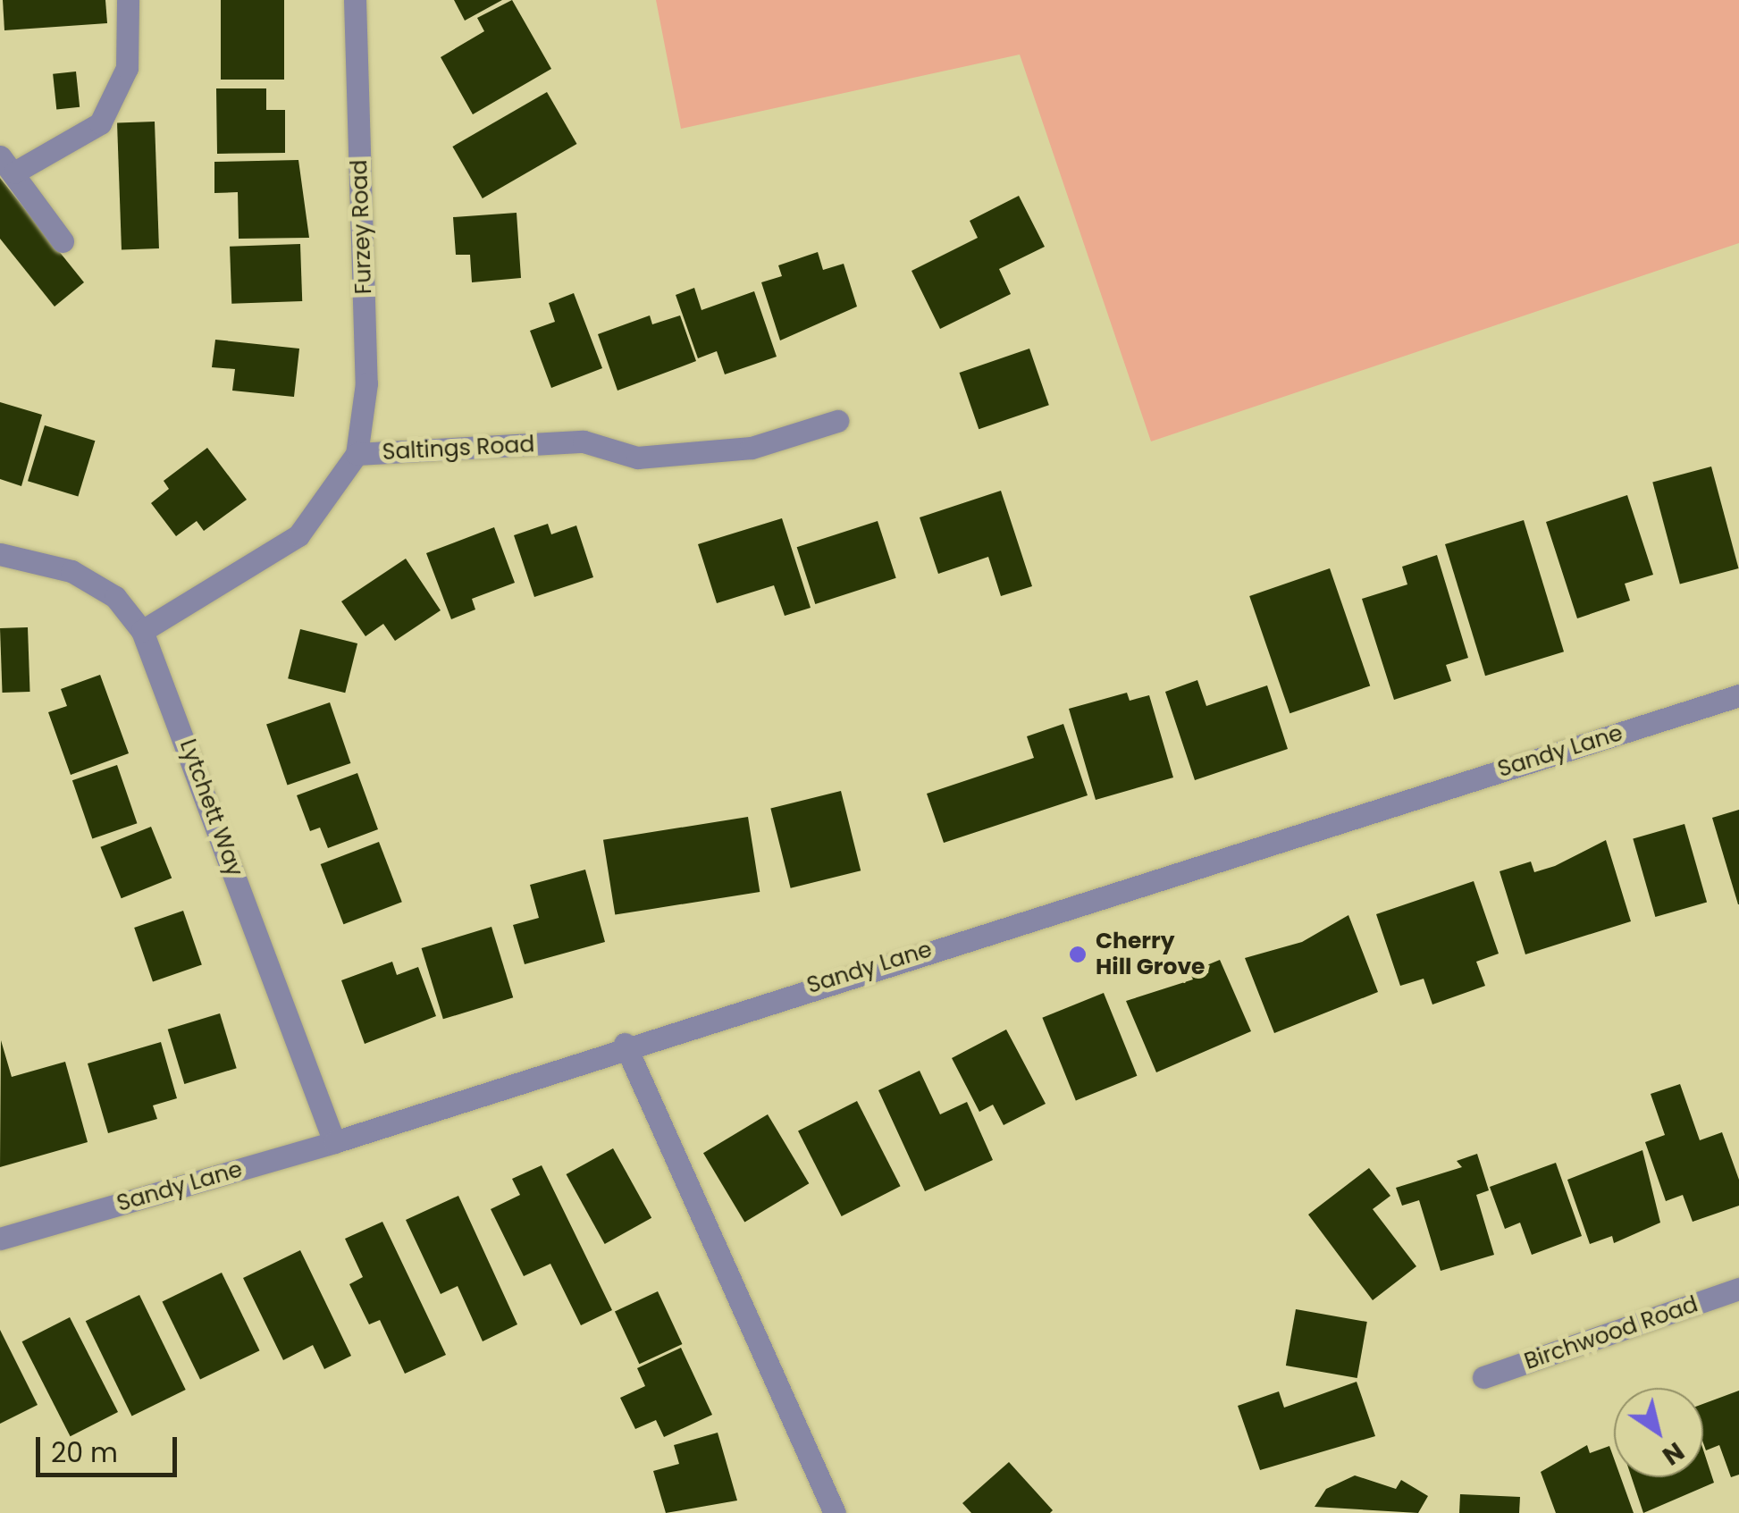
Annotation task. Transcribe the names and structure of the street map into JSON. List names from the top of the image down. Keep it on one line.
{"streets":{"street":["Furzey Road","Saltings Road","Sandy Lane","Lytchett Way","Birchwood Road"]},"crossings":[["Furzey Road","Saltings Road"],["Saltings Road","Lytchett Way"],["Sandy Lane","Lytchett Way"]],"places":["Cherry Hill Grove"],"scale_bar":"20 m","north":"bottom right"}
